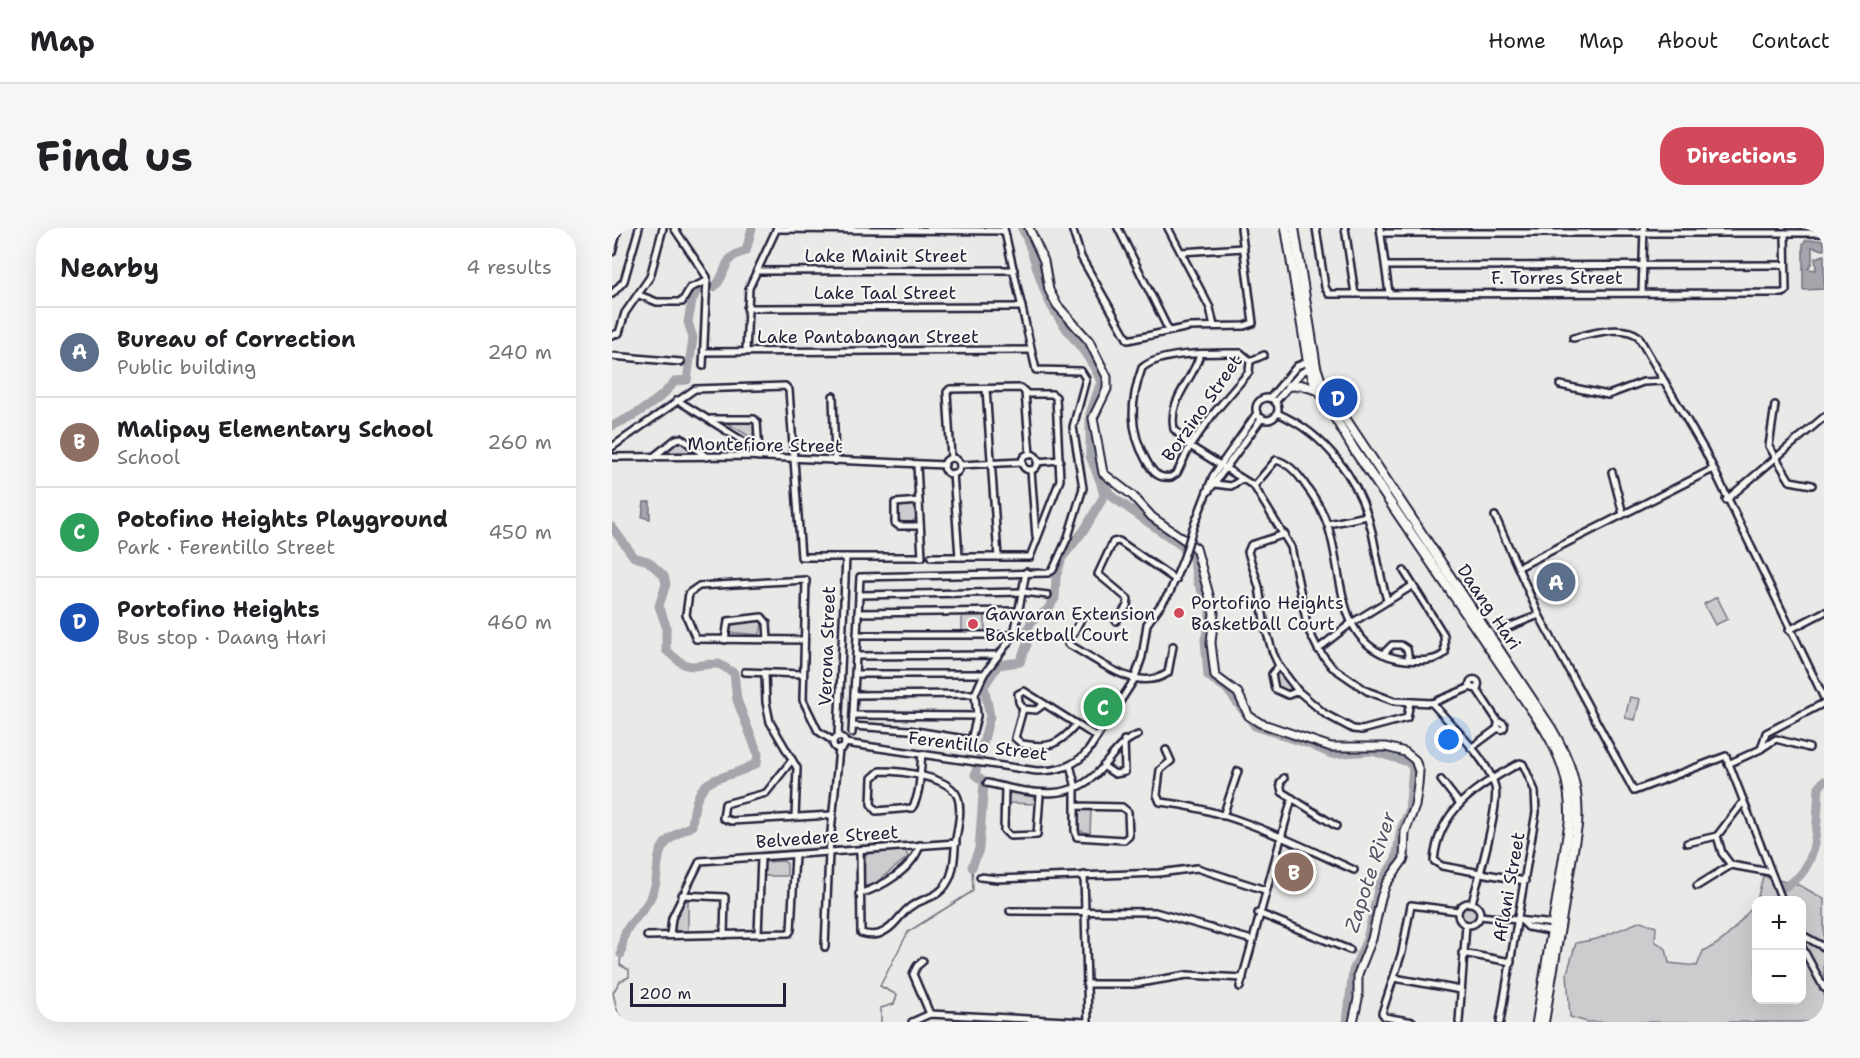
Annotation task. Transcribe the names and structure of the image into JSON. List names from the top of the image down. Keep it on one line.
{"streets":{"main road":["Daang Hari"],"street":["Lake Mainit Street","F. Torres Street","Lake Taal Street","Lake Pantabangan Street","Borzino Street","Montefiore Street","Verona Street","Ferentillo Street","Belvedere Street","Aflani Street"]},"crossings":[["Verona Street","Ferentillo Street"]],"water":["Zapote River"],"places":["Portofino Heights Basketball Court","Gawaran Extension Basketball Court"],"scale_bar":"200 m","page":{"header":"Map","nav":["Home","Map","About","Contact"],"buttons":"Directions","title":"Find us","heading":["Nearby","4 results"],"list":[{"mark":"A","name":"Bureau of Correction","note":"Public building","value":"240 m"},{"mark":"B","name":"Malipay Elementary School","note":"School","value":"260 m"},{"mark":"C","name":"Potofino Heights Playground","note":"Park · Ferentillo Street","value":"450 m"},{"mark":"D","name":"Portofino Heights","note":"Bus stop · Daang Hari","value":"460 m"}],"pins":["D","A","C","B"],"map_buttons":["+","−"],"scale":"200 m"}}
